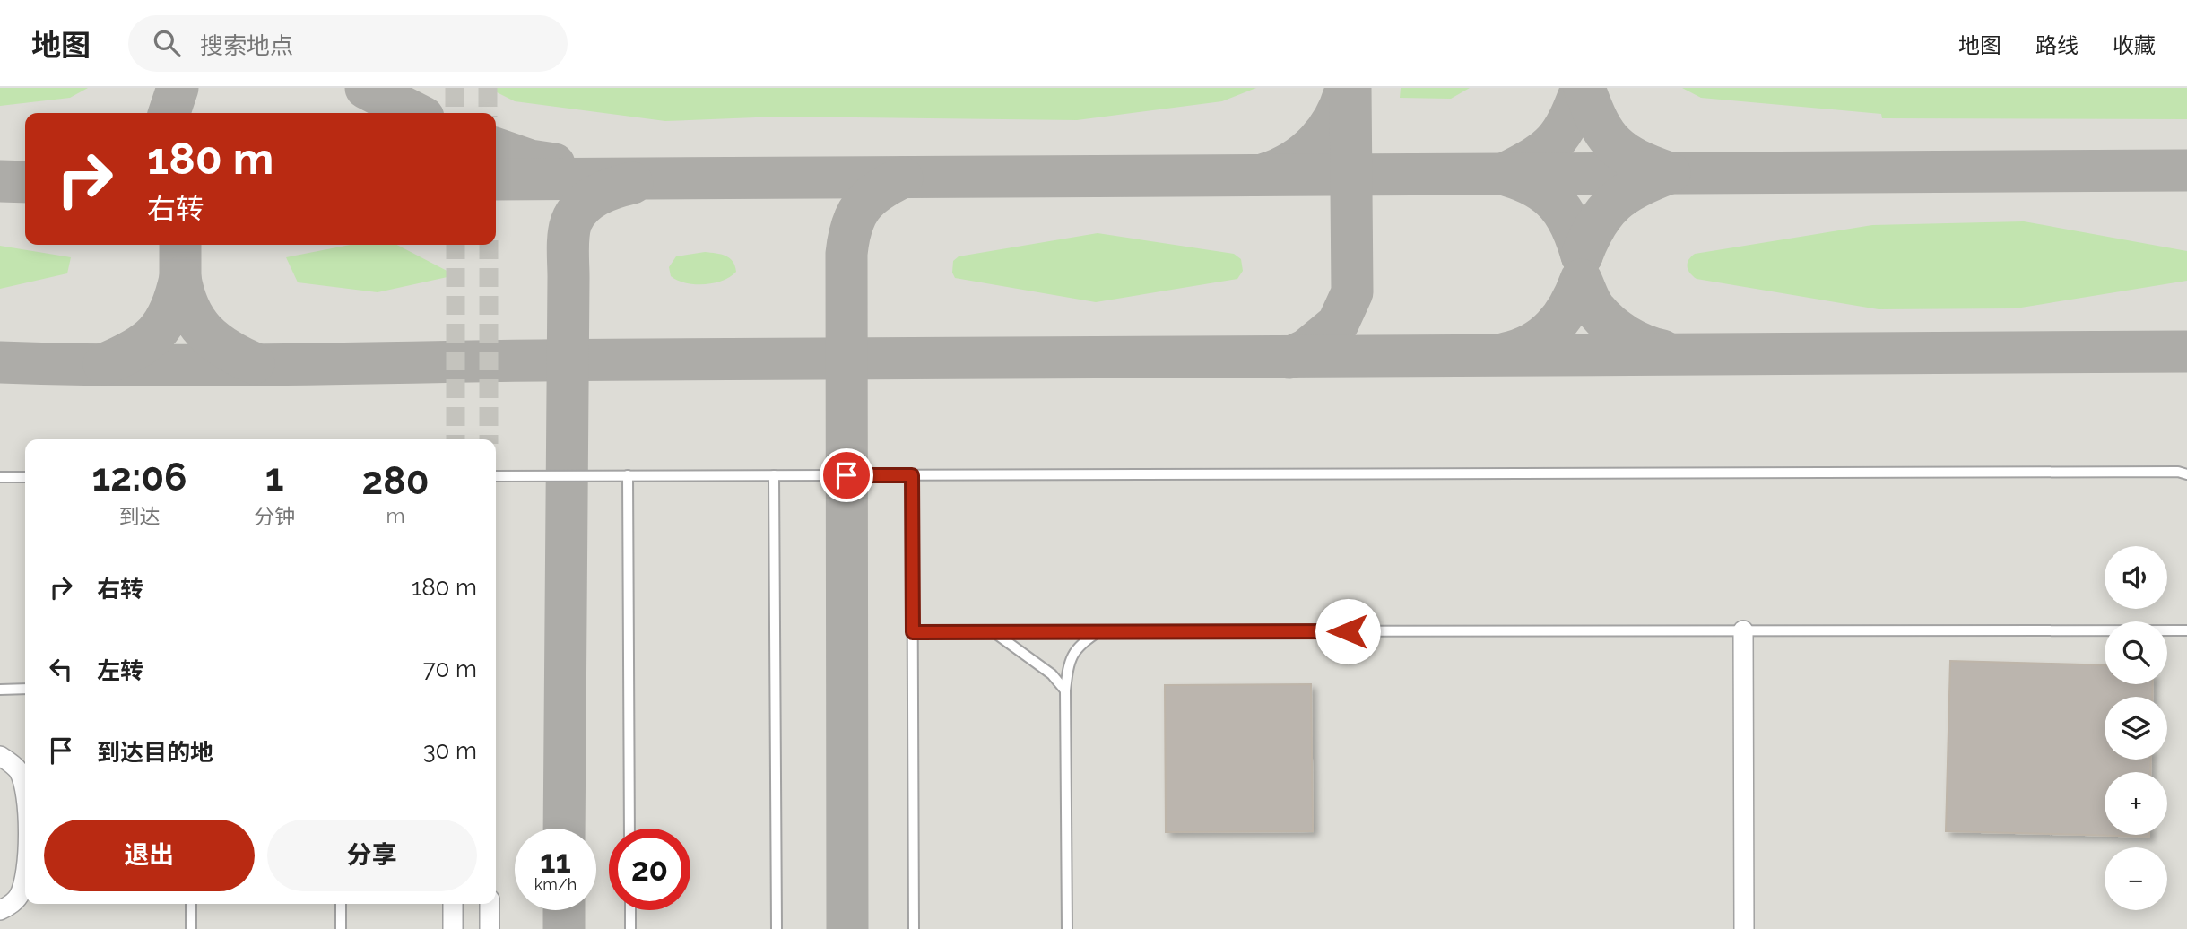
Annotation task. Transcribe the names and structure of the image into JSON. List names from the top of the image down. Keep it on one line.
{"page":{"header":"地图","search":"搜索地点","nav":["地图","路线","收藏"],"turn":["180 m","右转"],"eta":["12:06","到达","1","分钟","280","m"],"map_buttons":["+","−"],"list":[{"name":"右转","value":"180 m"},{"name":"左转","value":"70 m"},{"name":"到达目的地","value":"30 m"}],"buttons":["退出","分享"],"speed":"11 km/h","limit":"20"}}
